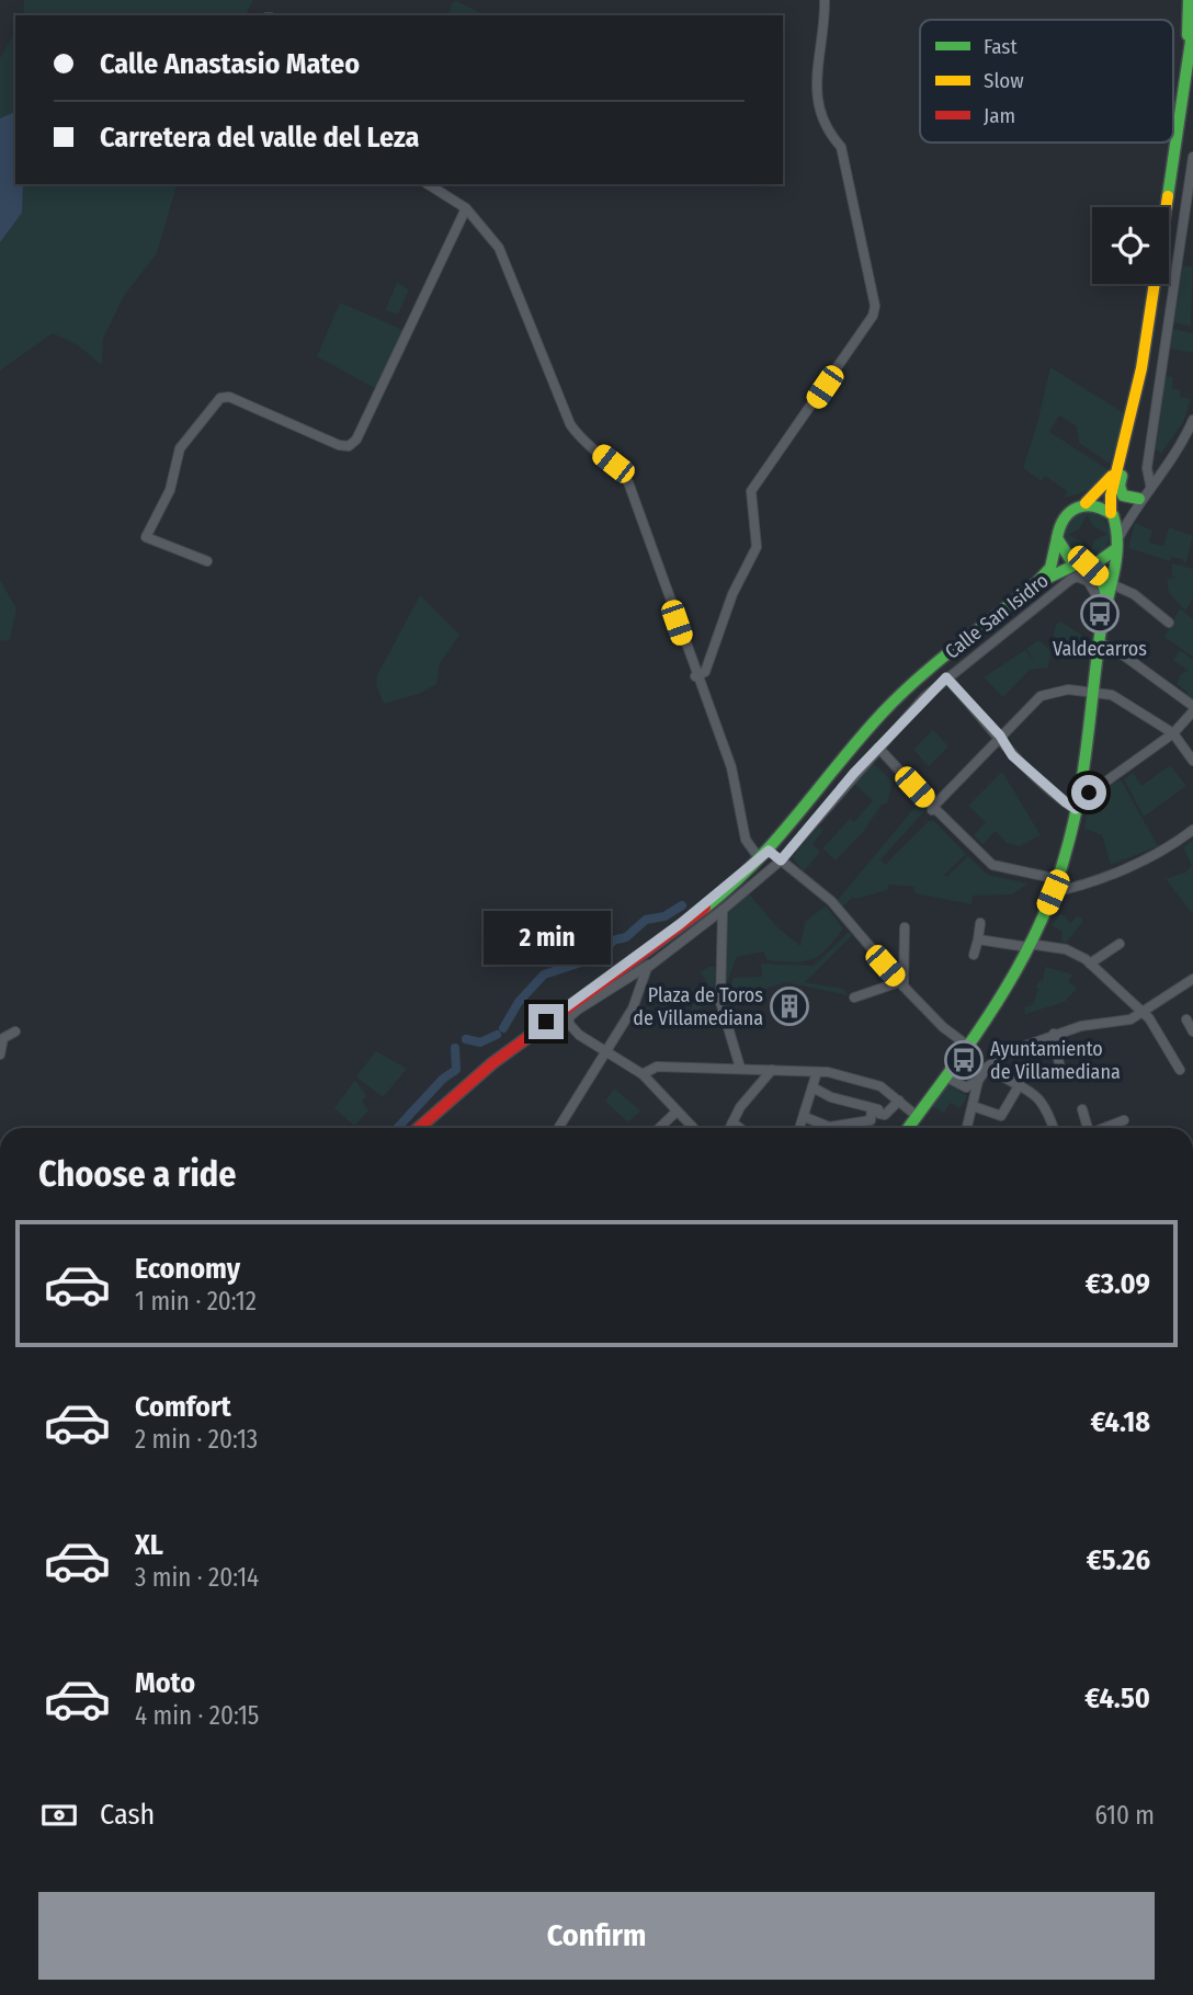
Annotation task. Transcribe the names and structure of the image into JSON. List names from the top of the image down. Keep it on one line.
{"streets":{"street":["Calle San Isidro"]},"places":{"bus stop":["Valdecarros","Ayuntamiento de Villamediana"],"building":["Plaza de Toros de Villamediana"]},"legend":["Fast","Slow","Jam"],"page":{"banner":["Calle Anastasio Mateo","Carretera del valle del Leza"],"bubble":"2 min","heading":"Choose a ride","list":[{"name":"Economy","note":"1 min · 20:12","value":"€3.09"},{"name":"Comfort","note":"2 min · 20:13","value":"€4.18"},{"name":"XL","note":"3 min · 20:14","value":"€5.26"},{"name":"Moto","note":"4 min · 20:15","value":"€4.50"}],"pay":["Cash","610 m"],"buttons":"Confirm"}}
